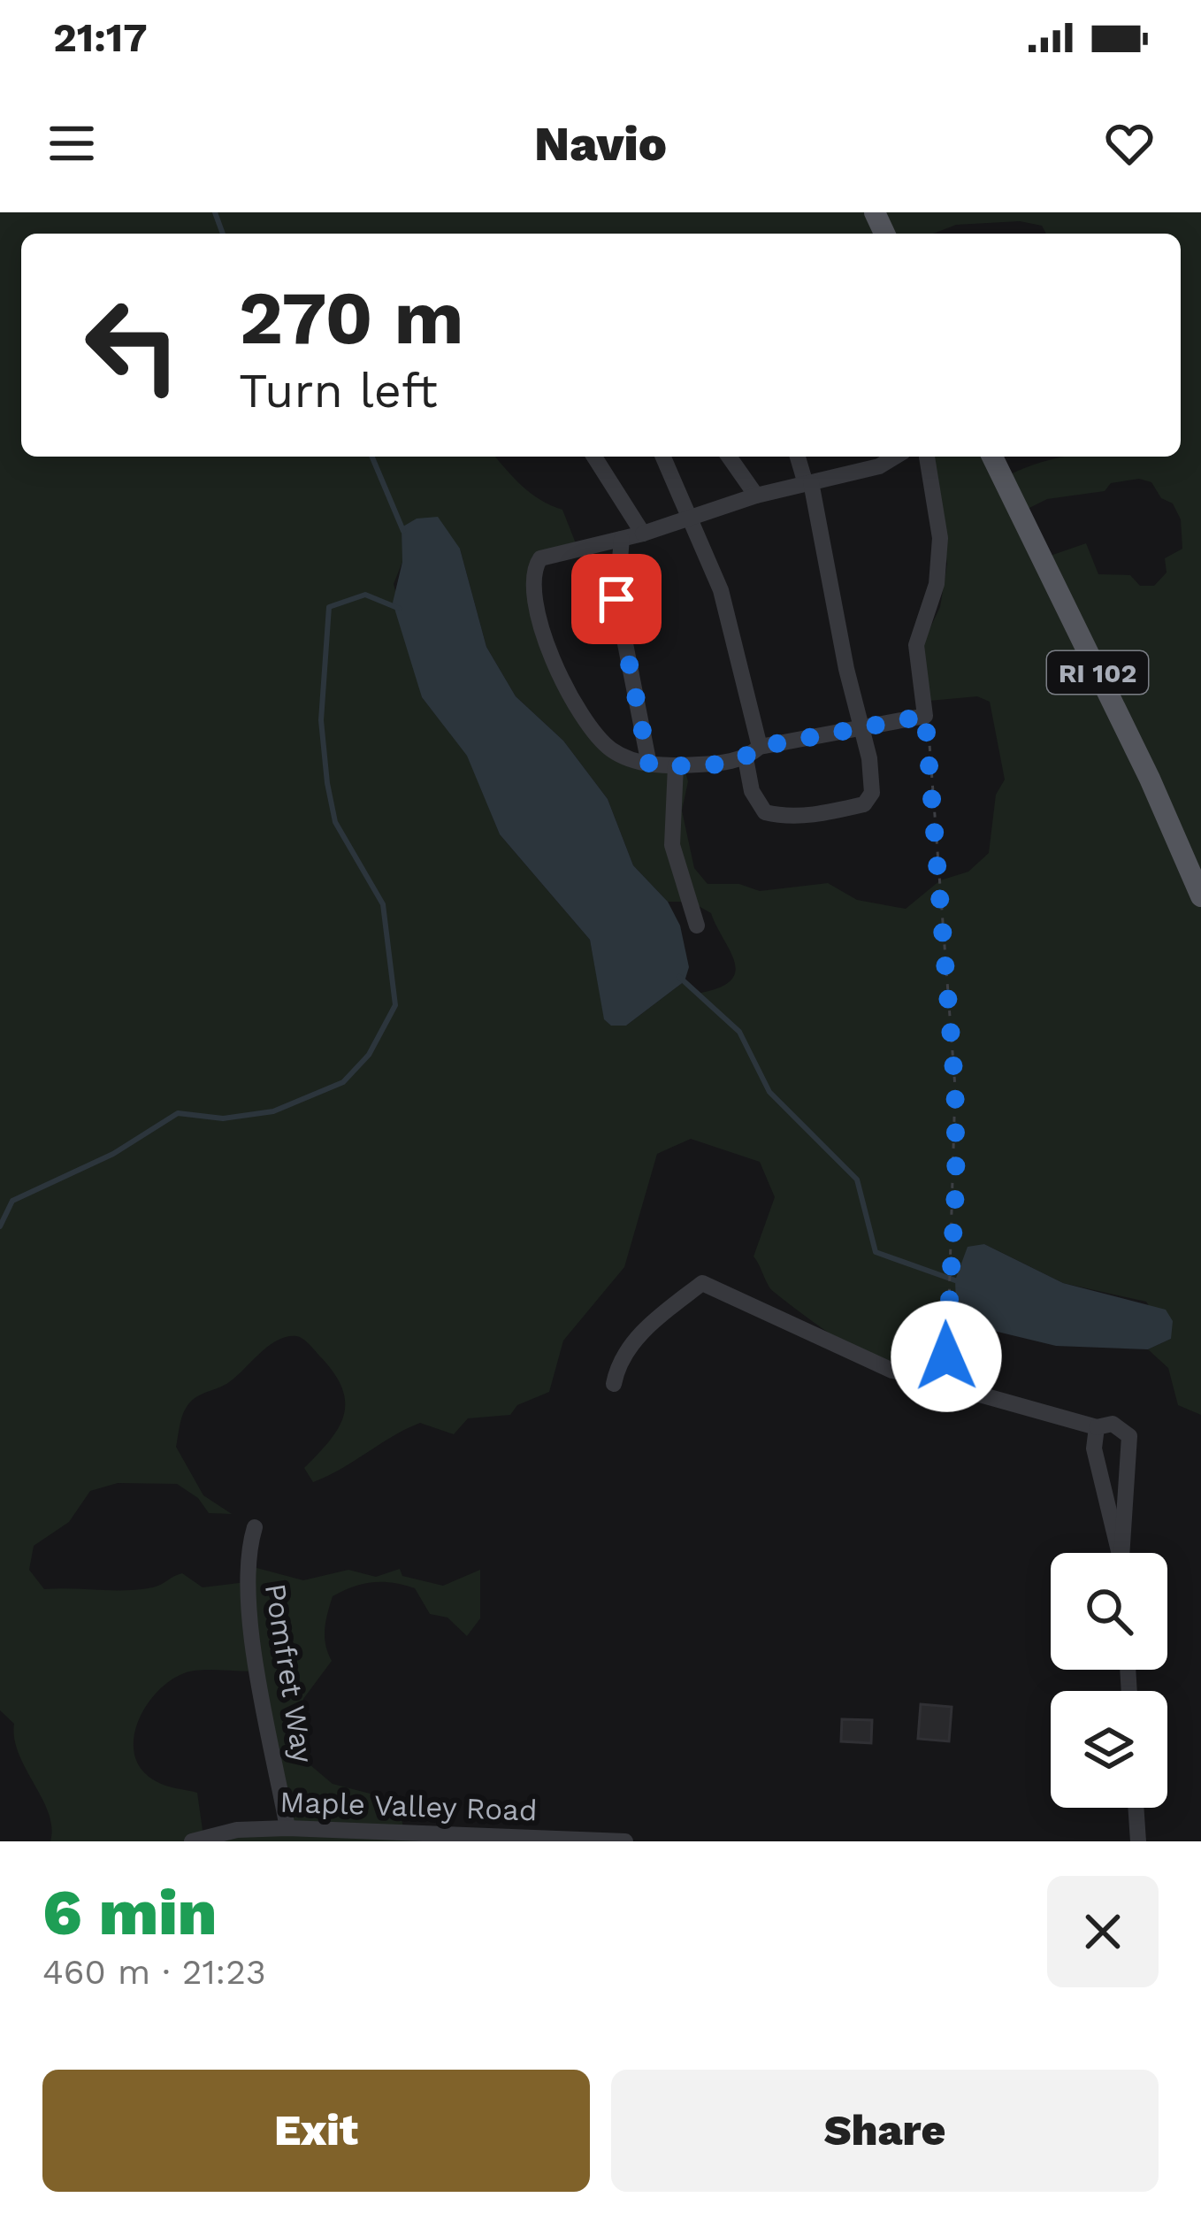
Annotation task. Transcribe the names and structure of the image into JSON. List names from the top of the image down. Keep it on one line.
{"streets":{"main road":["RI 102"],"street":["Pomfret Way","Maple Valley Road"]},"crossings":[["Pomfret Way","Maple Valley Road"]],"page":{"status":"21:17","header":"Navio","turn":["270 m","Turn left"],"heading":["6 min","460 m · 21:23"],"buttons":["Exit","Share"]}}
